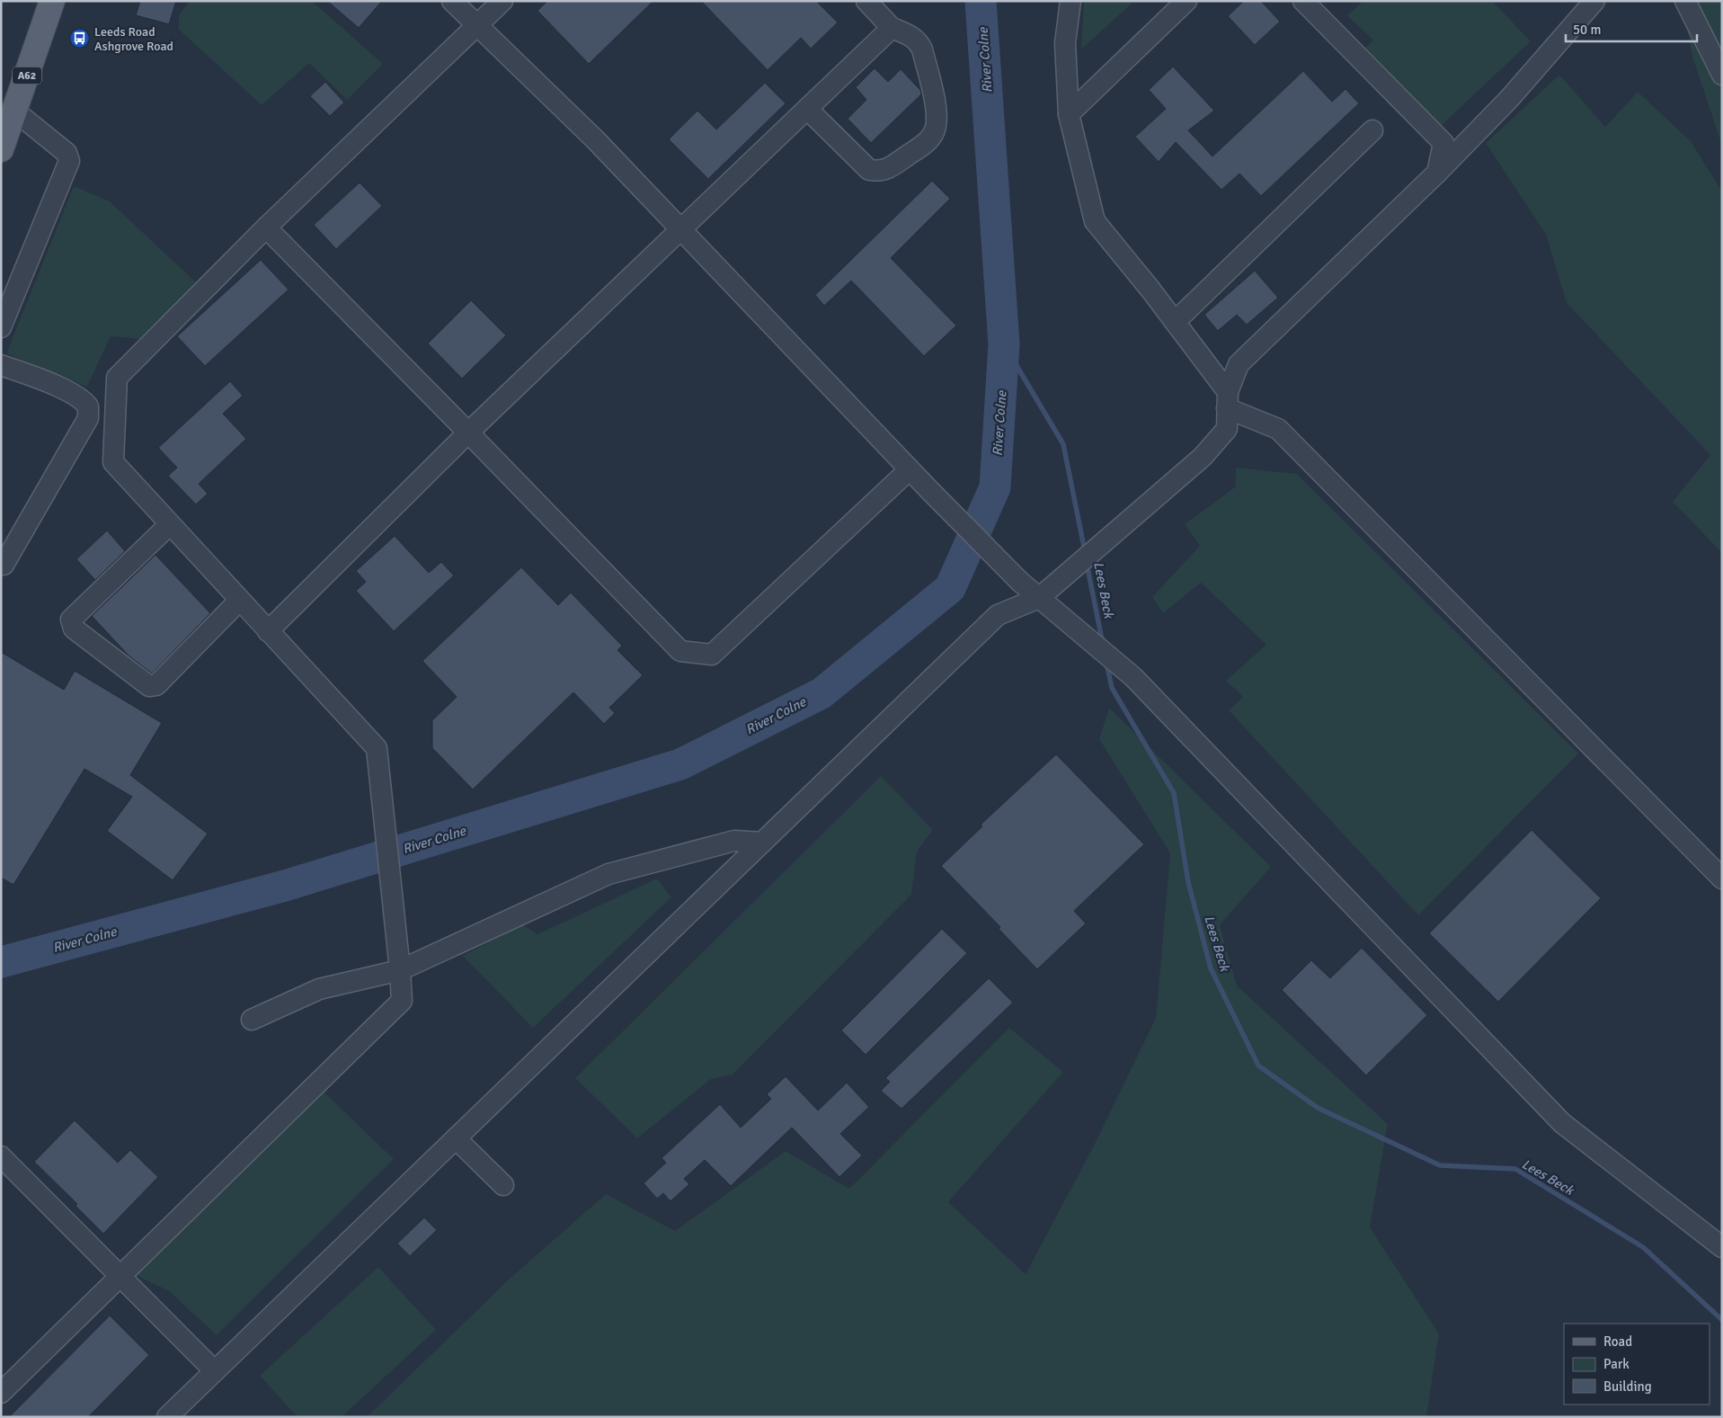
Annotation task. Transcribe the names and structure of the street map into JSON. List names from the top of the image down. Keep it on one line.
{"streets":{"main road":["A62"]},"water":["River Colne","Lees Beck"],"places":{"bus stop":["Leeds Road Ashgrove Road"]},"legend":["Road","Park","Building"],"scale_bar":"50 m"}
